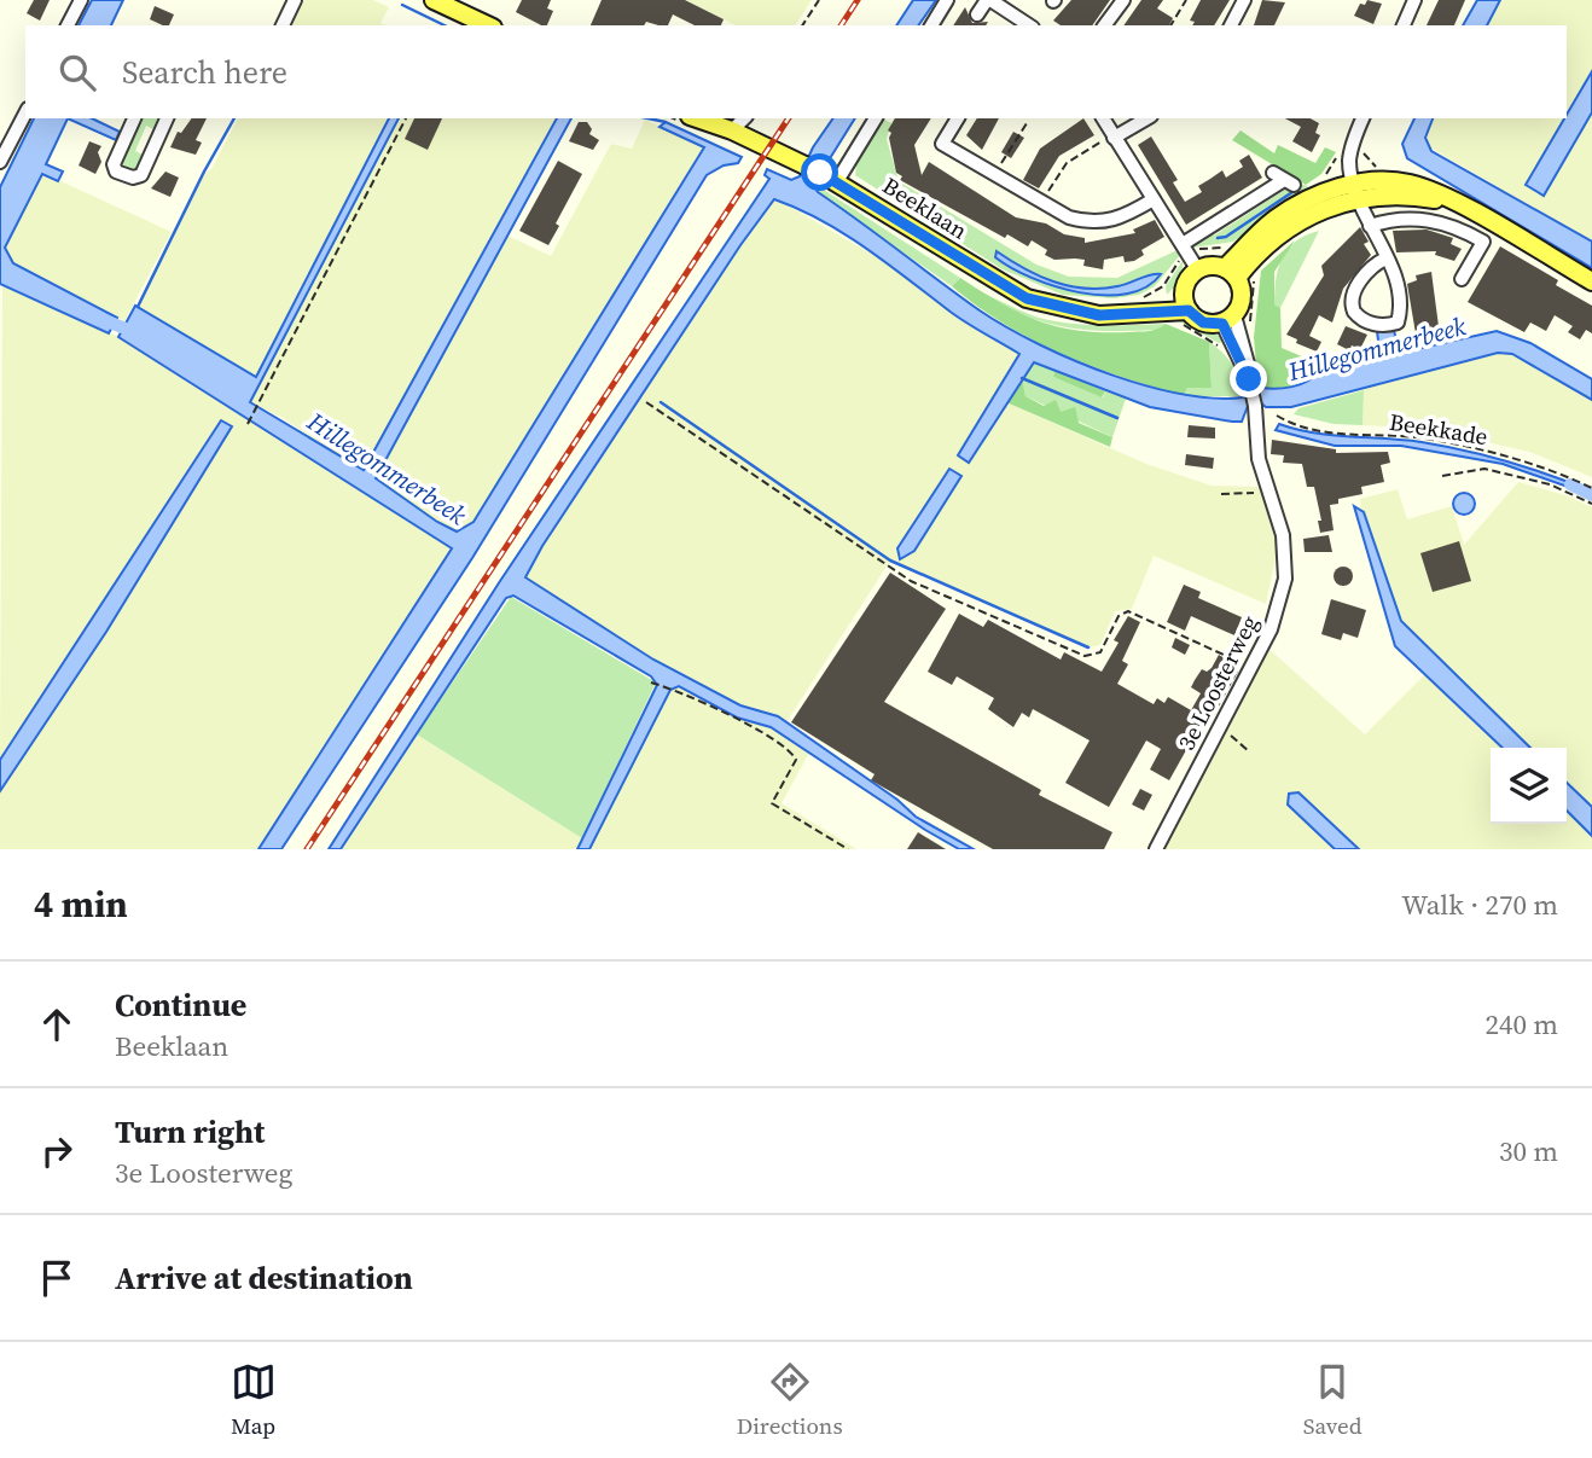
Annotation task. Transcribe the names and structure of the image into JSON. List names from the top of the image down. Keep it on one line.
{"streets":{"main road":["Beeklaan"],"street":["3e Loosterweg"],"path":["Beekkade"]},"water":["Hillegommerbeek"],"page":{"search":"Search here","heading":["4 min","Walk · 270 m"],"list":[["Continue","Beeklaan","240 m"],["Turn right","3e Loosterweg","30 m"],"Arrive at destination"],"nav":["Map","Directions","Saved"]}}
